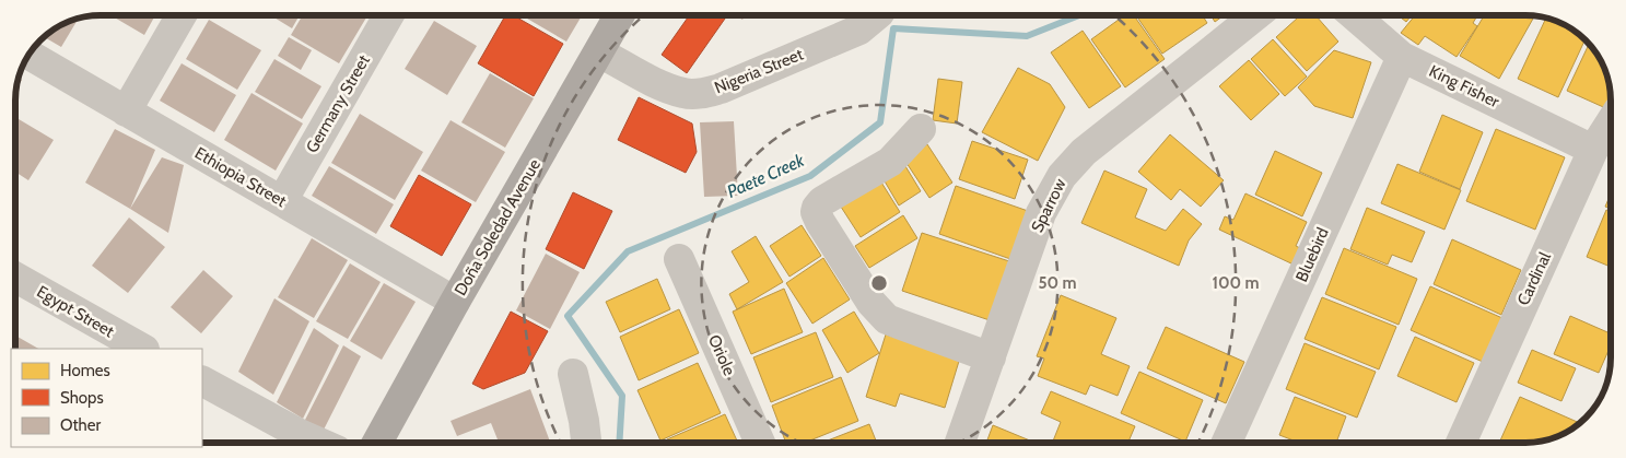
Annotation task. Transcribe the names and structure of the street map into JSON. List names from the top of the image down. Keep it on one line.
{"streets":{"main road":["Doña Soledad Avenue"],"street":["Nigeria Street","King Fisher","Germany Street","Ethiopia Street","Sparrow","Bluebird","Cardinal","Egypt Street","Oriole"]},"crossings":[["Nigeria Street","Doña Soledad Avenue"],["King Fisher","Bluebird"],["King Fisher","Cardinal"],["Germany Street","Ethiopia Street"],["Ethiopia Street","Doña Soledad Avenue"]],"water":["Paete Creek"],"legend":["Homes","Shops","Other"],"rings":["50 m","100 m"]}
